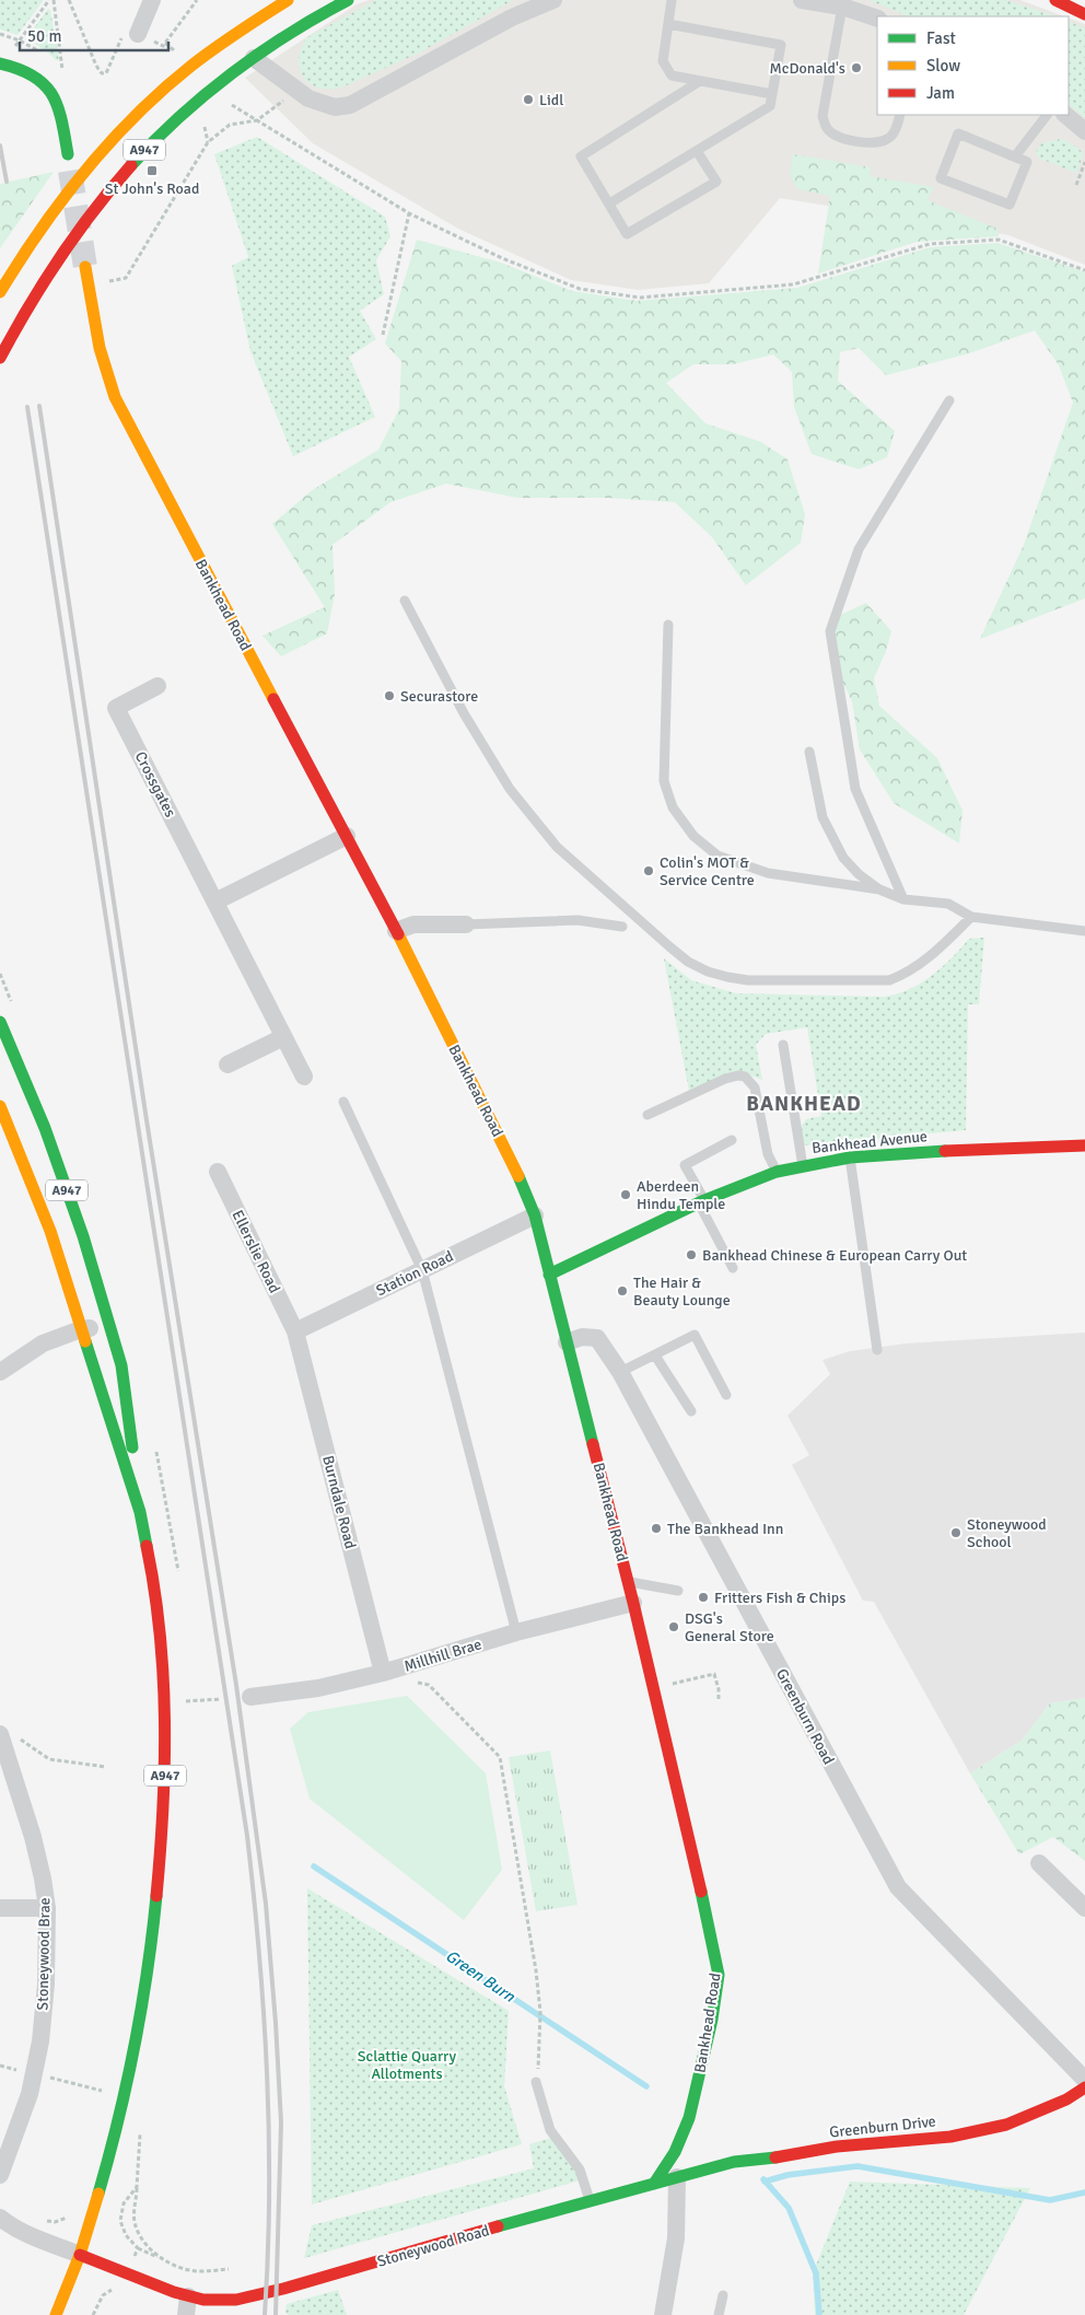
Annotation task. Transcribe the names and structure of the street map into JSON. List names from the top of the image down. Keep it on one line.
{"streets":{"street":["A947","Bankhead Road","Crossgates","Bankhead Avenue","Ellerslie Road","Station Road","Burndale Road","Millhill Brae","Greenburn Road","Stoneywood Brae","Greenburn Drive","Stoneywood Road"]},"crossings":[["A947","Stoneywood Road"],["Bankhead Road","Bankhead Avenue"],["Bankhead Road","Station Road"],["Bankhead Road","Millhill Brae"],["Bankhead Road","Greenburn Road"],["Bankhead Road","Stoneywood Road"],["Ellerslie Road","Station Road"],["Ellerslie Road","Burndale Road"],["Station Road","Burndale Road"],["Burndale Road","Millhill Brae"],["Greenburn Drive","Stoneywood Road"]],"districts":["BANKHEAD"],"water":["Green Burn"],"parks":["Sclattie Quarry Allotments"],"places":{"other":["McDonald's","Lidl","Securastore","Colin's MOT & Service Centre","Aberdeen Hindu Temple","Bankhead Chinese & European Carry Out","The Hair & Beauty Lounge","The Bankhead Inn","Stoneywood School","Fritters Fish & Chips","DSG's General Store"],"transit":["St John's Road"]},"legend":["Fast","Slow","Jam"],"scale_bar":"50 m"}
